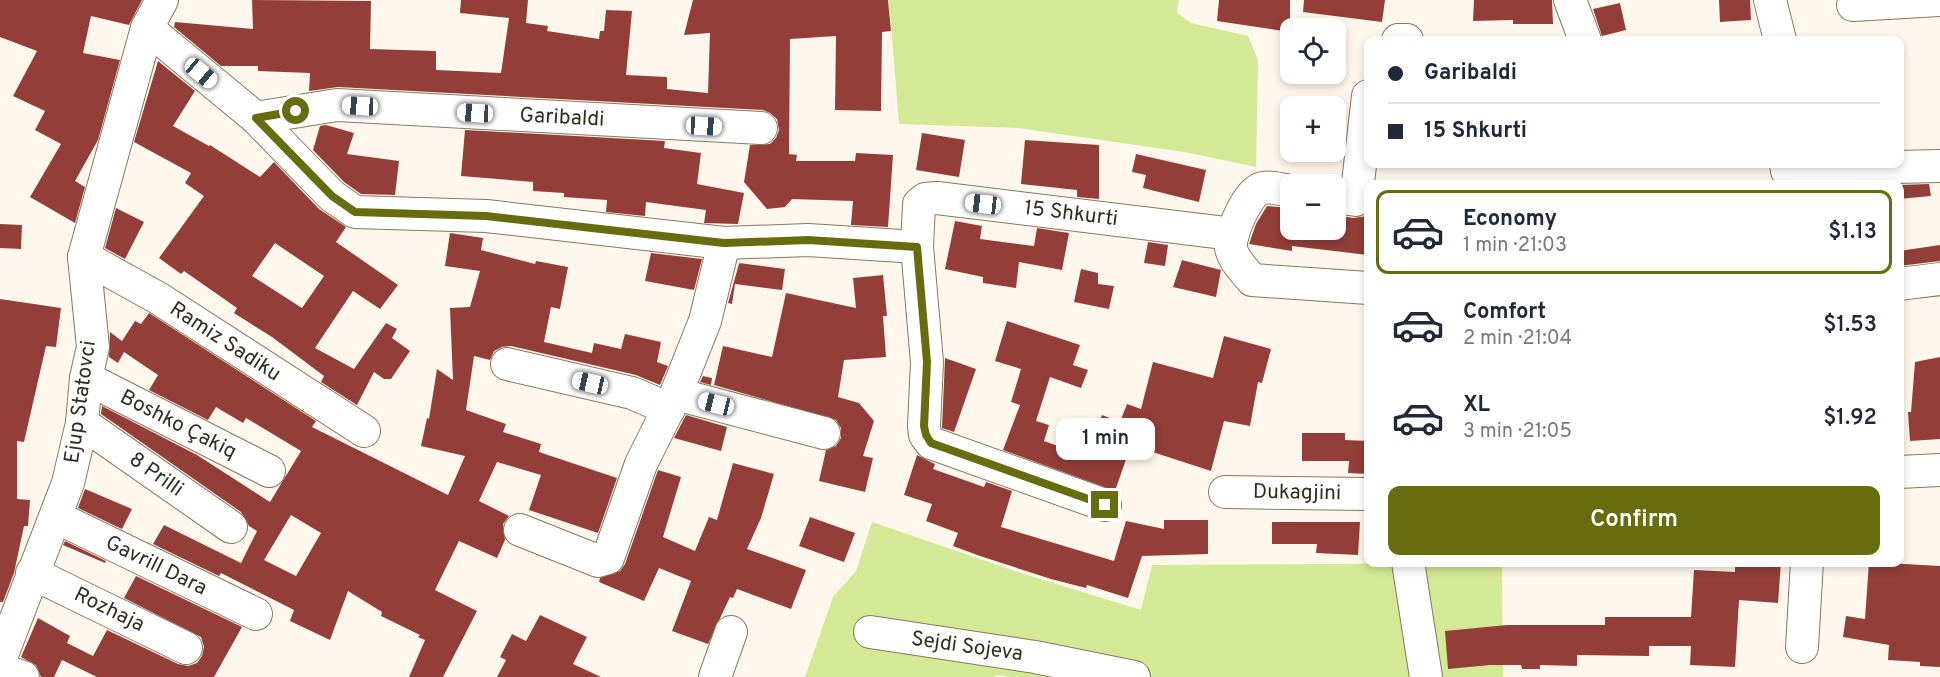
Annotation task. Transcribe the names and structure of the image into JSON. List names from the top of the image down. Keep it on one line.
{"streets":{"street":["Garibaldi","15 Shkurti","Ramiz Sadiku","Ejup Statovci","Boshko Çakiq","8 Prilli","Dukagjini","Gavrill Dara","Rozhaja","Sejdi Sojeva"]},"crossings":[["Ramiz Sadiku","Ejup Statovci"],["Ejup Statovci","Boshko Çakiq"],["Ejup Statovci","8 Prilli"],["Ejup Statovci","Gavrill Dara"],["Ejup Statovci","Rozhaja"]],"page":{"map_buttons":["+","−"],"banner":["Garibaldi","15 Shkurti"],"list":[{"name":"Economy","note":"1 min · 21:03","value":"$1.13"},{"name":"Comfort","note":"2 min · 21:04","value":"$1.53"},{"name":"XL","note":"3 min · 21:05","value":"$1.92"}],"bubble":"1 min","buttons":"Confirm"}}
